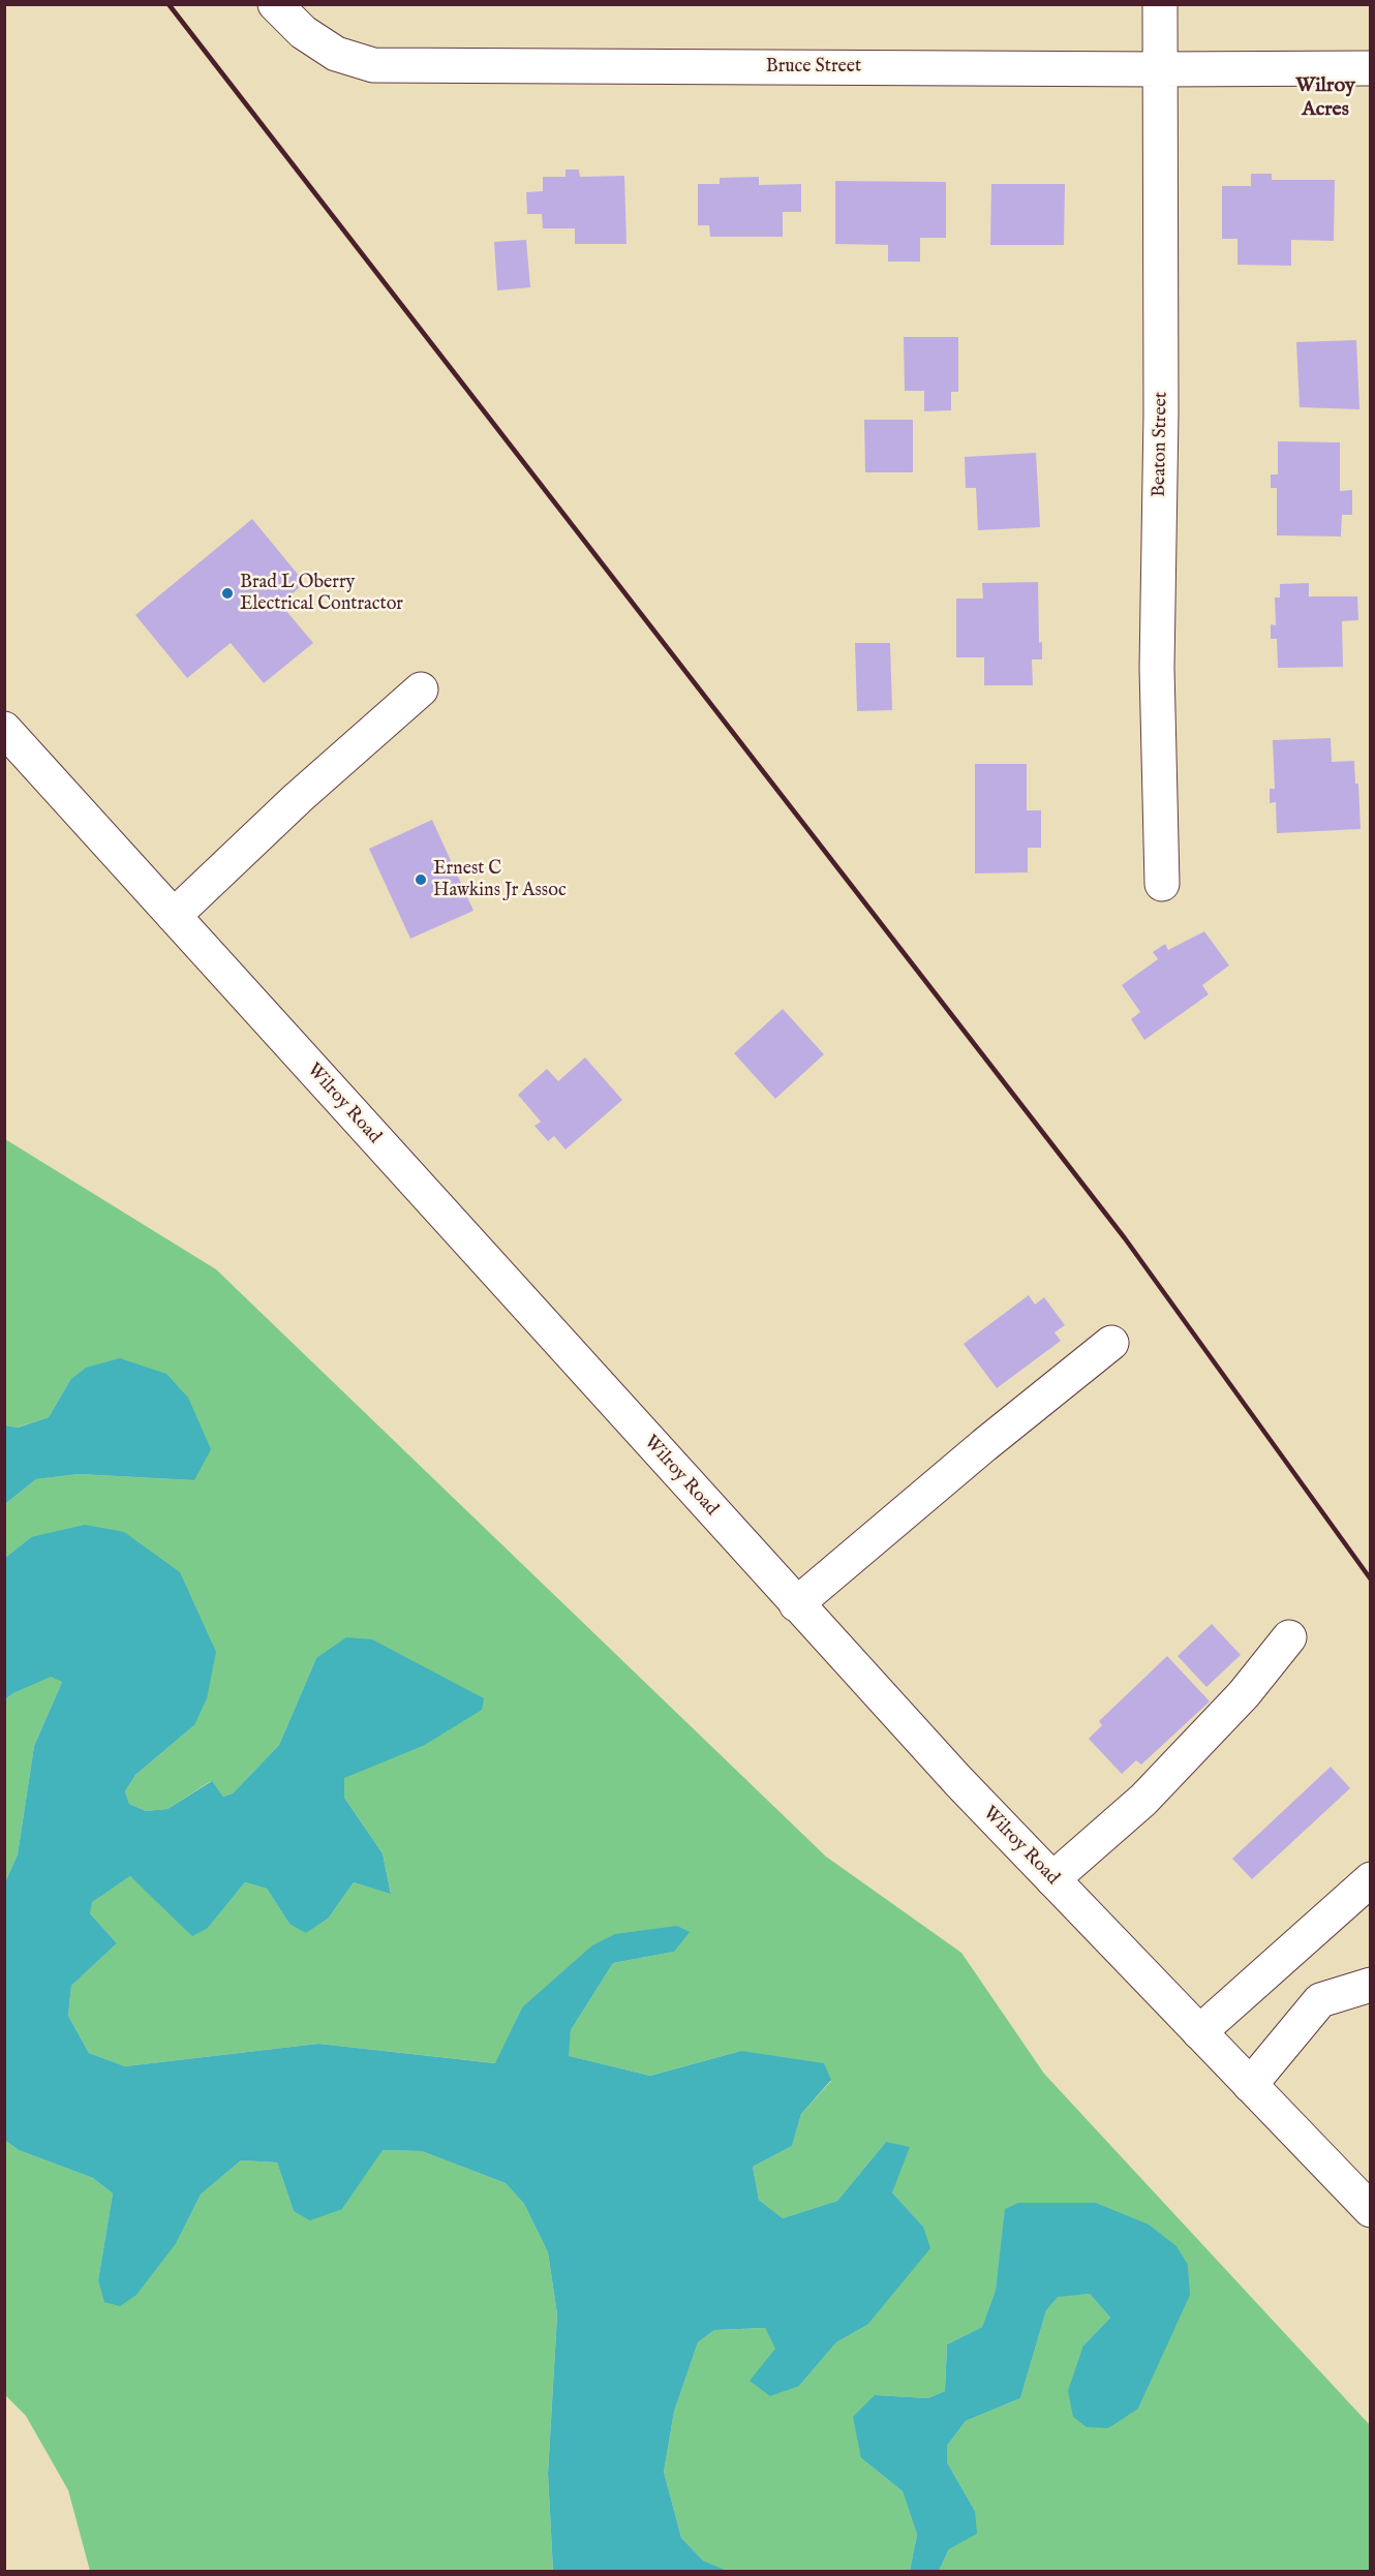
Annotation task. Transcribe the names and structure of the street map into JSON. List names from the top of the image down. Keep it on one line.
{"streets":{"main road":["Bruce Street","Beaton Street","Wilroy Road"]},"crossings":[["Bruce Street","Beaton Street"]],"districts":["Wilroy Acres"],"places":["Brad L Oberry Electrical Contractor","Ernest C Hawkins Jr Assoc"]}
